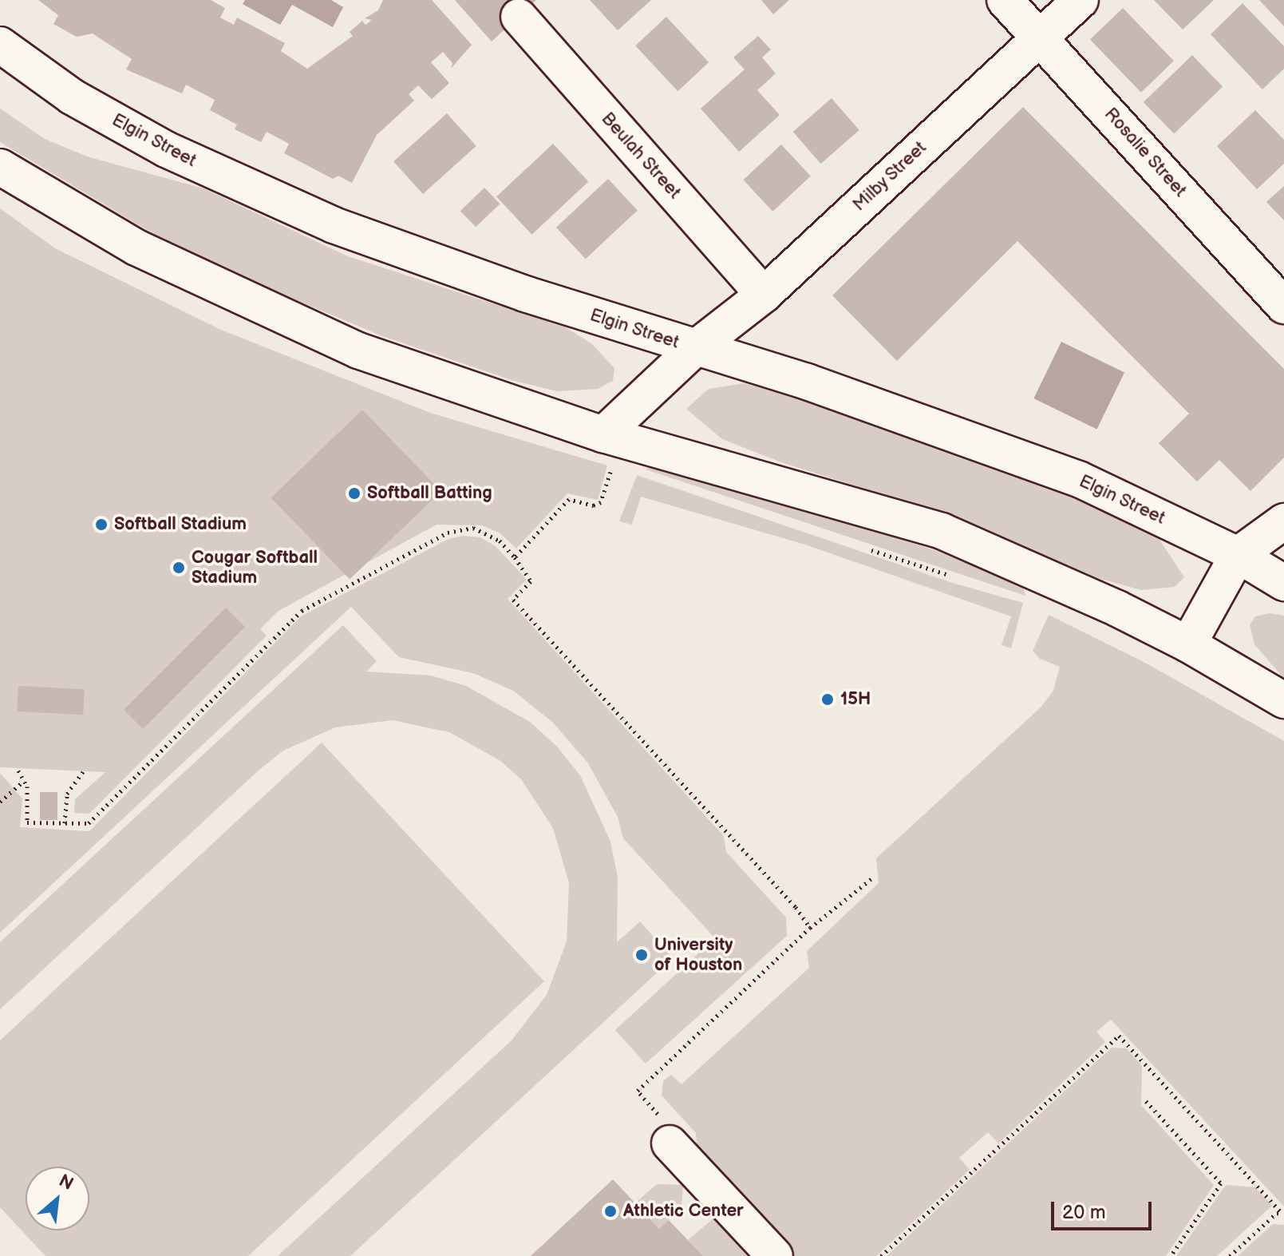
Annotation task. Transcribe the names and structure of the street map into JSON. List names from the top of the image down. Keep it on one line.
{"streets":{"main road":["Elgin Street","Rosalie Street","Beulah Street","Milby Street"]},"crossings":[["Elgin Street","Milby Street"],["Rosalie Street","Milby Street"],["Beulah Street","Milby Street"]],"places":["Softball Batting","Softball Stadium","Cougar Softball Stadium","15H","University of Houston","Athletic Center"],"scale_bar":"20 m","north":"top right"}
